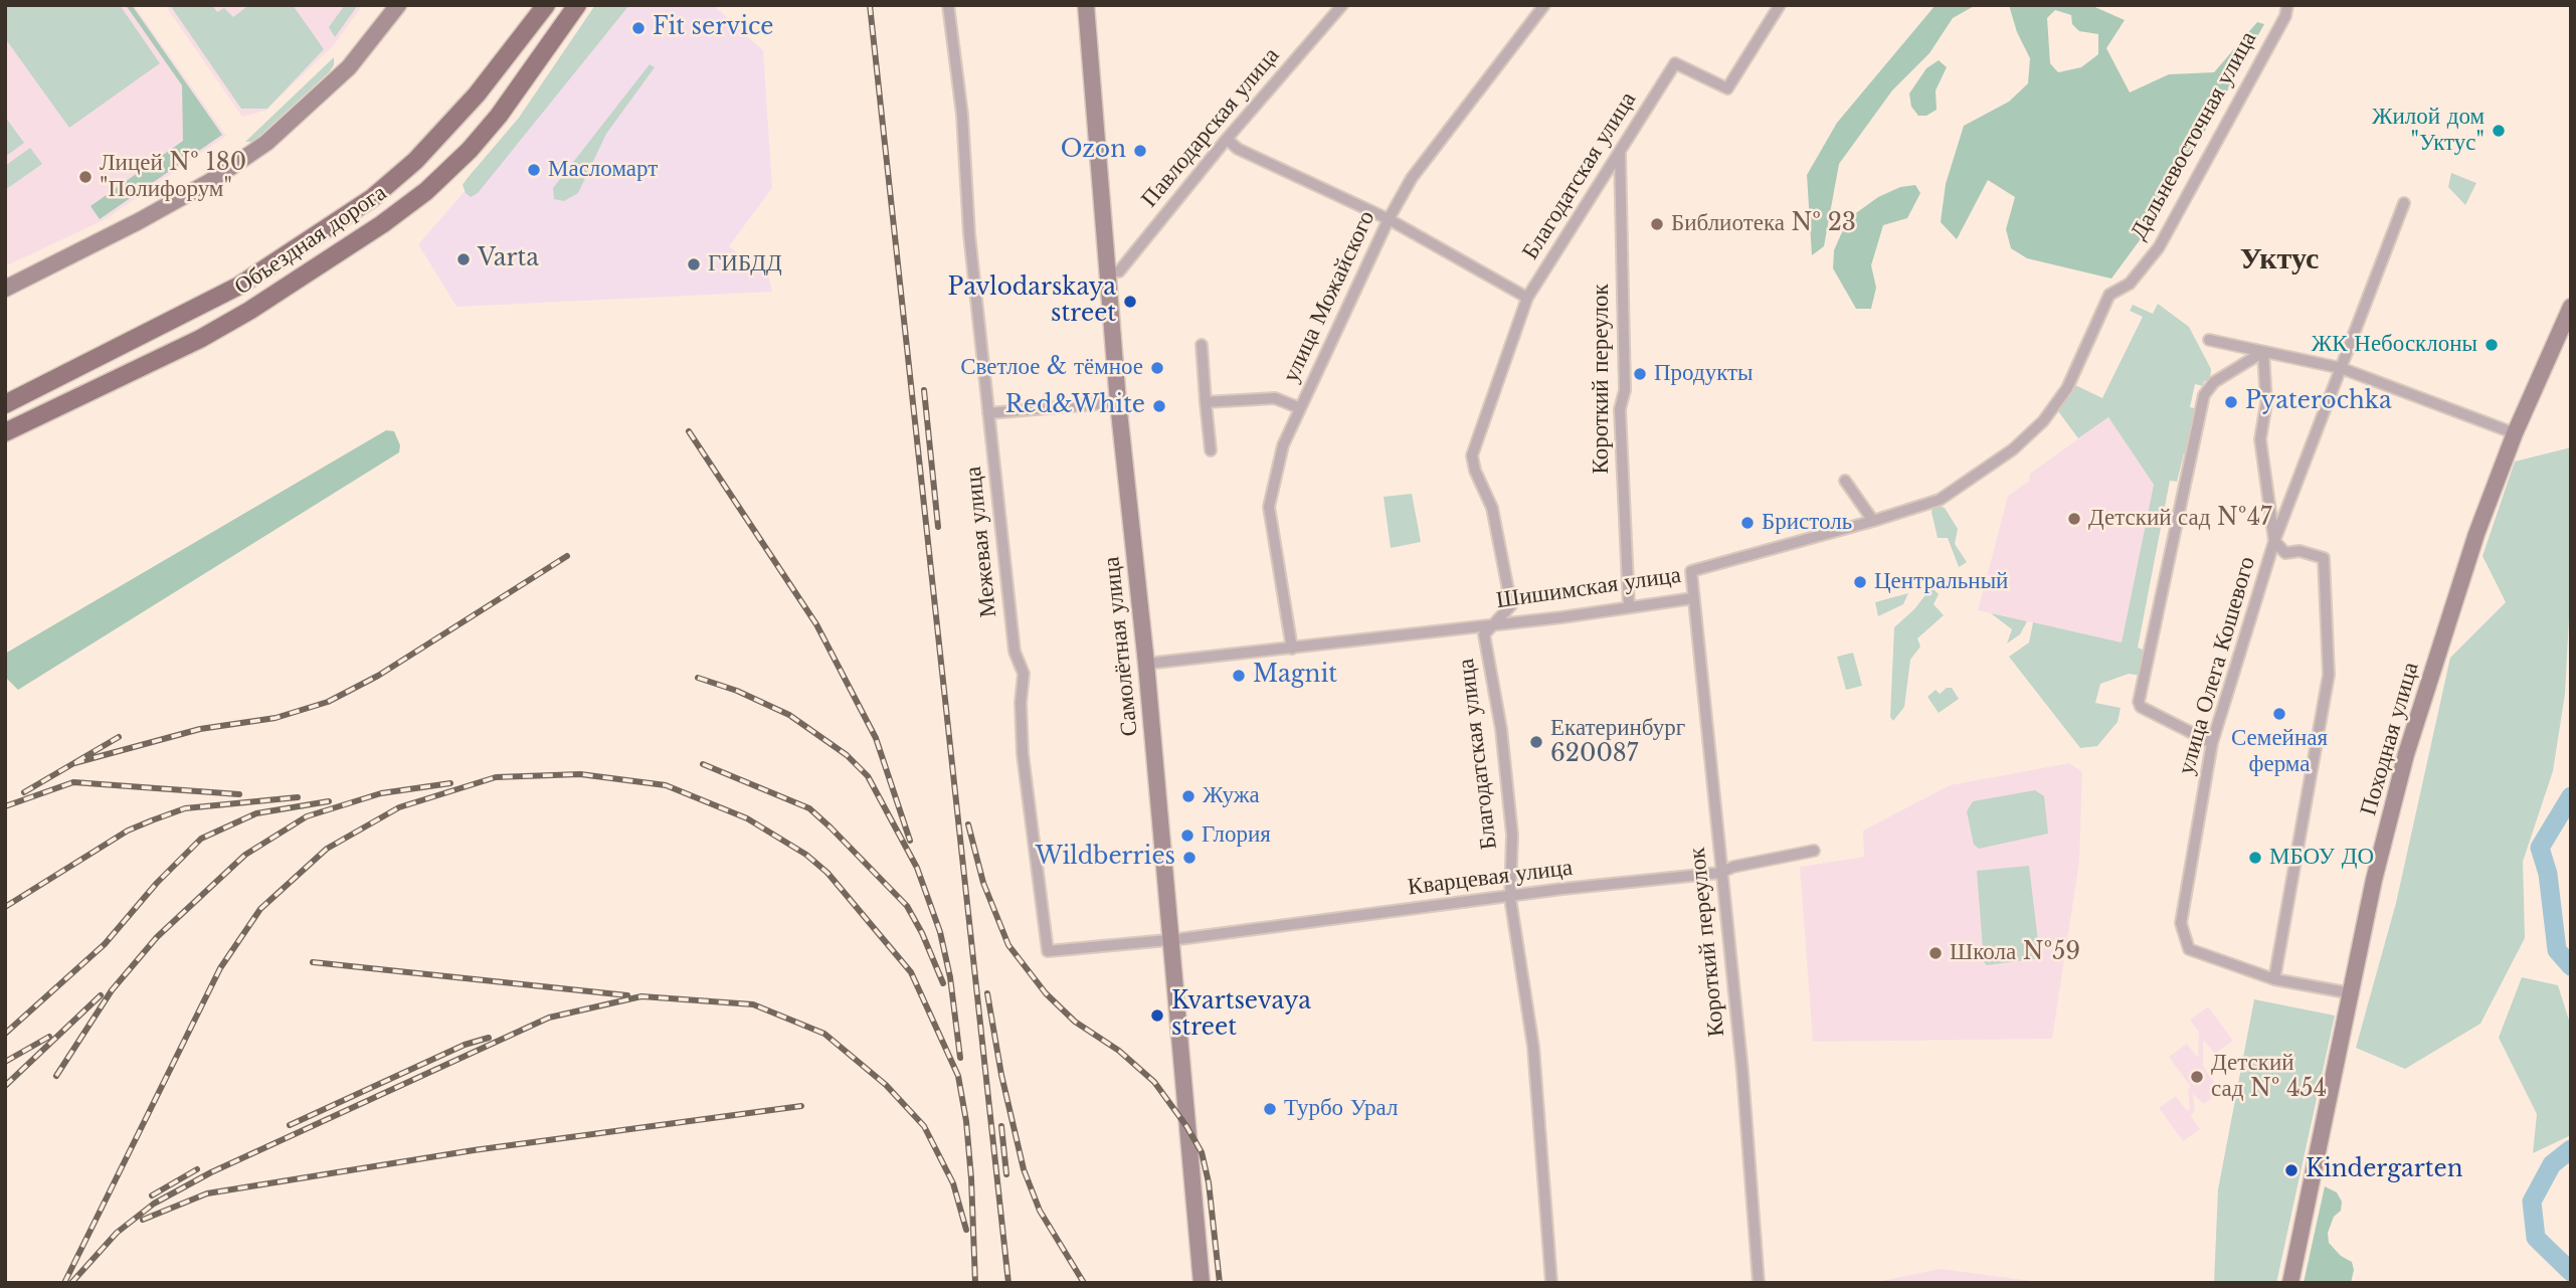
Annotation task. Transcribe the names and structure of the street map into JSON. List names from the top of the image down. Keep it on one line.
{"streets":{"main road":["Объездная дорога","Самолётная улица","Походная улица"],"street":["Павлодарская улица","Дальневосточная улица","Благодатская улица","улица Можайского","Короткий переулок","Межевая улица","Шишимская улица","улица Олега Кошевого","Кварцевая улица"]},"crossings":[["Павлодарская улица","Самолётная улица"],["Дальневосточная улица","Шишимская улица"],["Благодатская улица","Короткий переулок"],["Благодатская улица","Шишимская улица"],["Благодатская улица","Кварцевая улица"],["улица Можайского","Шишимская улица"],["Короткий переулок","Шишимская улица"],["Короткий переулок","Кварцевая улица"],["Межевая улица","Самолётная улица"],["Межевая улица","Кварцевая улица"],["Шишимская улица","Самолётная улица"],["Самолётная улица","Кварцевая улица"],["улица Олега Кошевого","Походная улица"]],"districts":["Уктус"],"places":["Fit service","Жилой дом \"Уктус\"","Ozon","Масломарт","Лицей № 180 \"Полифорум\"","Библиотека № 23","Varta","ГИБДД","Pavlodarskaya street","ЖК Небосклоны","Светлое & тёмное","Продукты","Pyaterochka","Red&White","Детский сад №47","Бристоль","Центральный","Magnit","Семейная ферма","Екатеринбург 620087","Жужа","Глория","Wildberries","МБОУ ДО","Школа №59","Kvartsevaya street","Детский сад № 454","Турбо Урал","Kindergarten"]}
